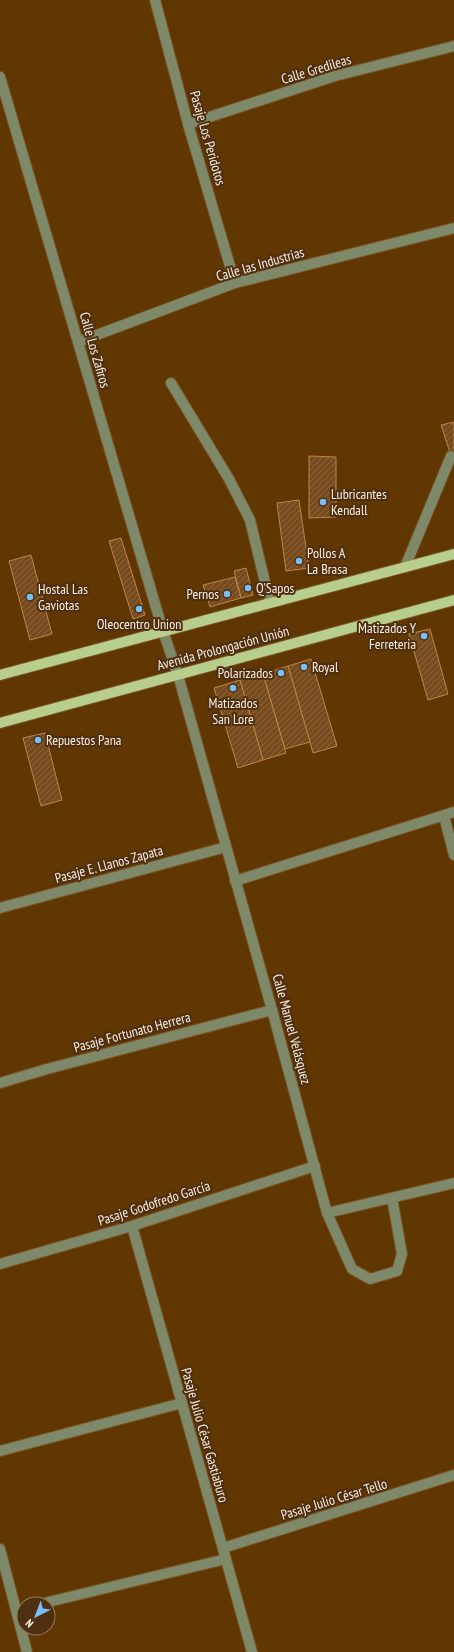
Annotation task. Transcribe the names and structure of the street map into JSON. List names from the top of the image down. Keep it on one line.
{"streets":{"main road":["Avenida Prolongación Unión"],"street":["Calle Gredileas","Pasaje Los Peridotos","Calle las Industrias","Calle Los Zafiros","Pasaje E. Llanos Zapata","Calle Manuel Velásquez","Pasaje Fortunato Herrera","Pasaje Godofredo García","Pasaje Julio César Gastiaburo","Pasaje Julio César Tello"]},"crossings":[["Calle Gredileas","Pasaje Los Peridotos"],["Pasaje Los Peridotos","Calle las Industrias"],["Calle las Industrias","Calle Los Zafiros"],["Calle Los Zafiros","Avenida Prolongación Unión"],["Calle Los Zafiros","Calle Manuel Velásquez"],["Avenida Prolongación Unión","Calle Manuel Velásquez"],["Pasaje E. Llanos Zapata","Calle Manuel Velásquez"],["Calle Manuel Velásquez","Pasaje Fortunato Herrera"],["Calle Manuel Velásquez","Pasaje Godofredo García"],["Pasaje Godofredo García","Pasaje Julio César Gastiaburo"],["Pasaje Julio César Gastiaburo","Pasaje Julio César Tello"]],"places":["Lubricantes Kendall","Pollos A La Brasa","Q'Sapos","Pernos","Hostal Las Gaviotas","Oleocentro Union","Matizados Y Ferreteria","Royal","Polarizados","Matizados San Lore","Repuestos Pana"],"north":"bottom left"}
